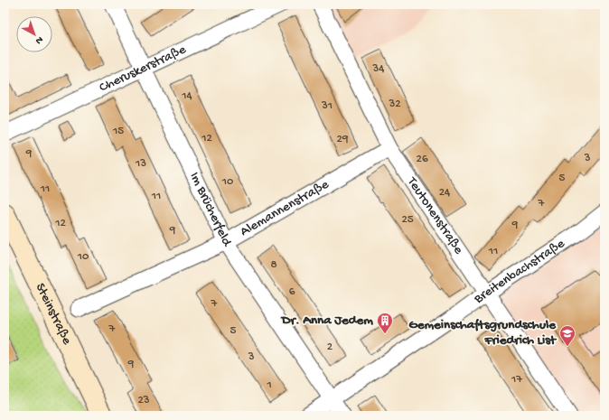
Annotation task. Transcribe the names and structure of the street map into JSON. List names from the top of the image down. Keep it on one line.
{"streets":{"main road":["Steinstraße"],"street":["Cheruskerstraße","Im Brücherfeld","Alemannenstraße","Teutonenstraße","Breitenbachstraße"]},"crossings":[["Cheruskerstraße","Im Brücherfeld"],["Im Brücherfeld","Alemannenstraße"],["Im Brücherfeld","Breitenbachstraße"],["Alemannenstraße","Teutonenstraße"],["Teutonenstraße","Breitenbachstraße"]],"places":{"building":["Dr. Anna Jedem"],"school or university":["Gemeinschaftsgrundschule Friedrich List"]},"house_numbers":["34","14","32","31","15","12","29","9","3","26","13","5","10","11","24","11","7","25","12","9","9","11","10","8","6","7","7","5","2","3","9","17","1","23"],"north":"bottom right"}
